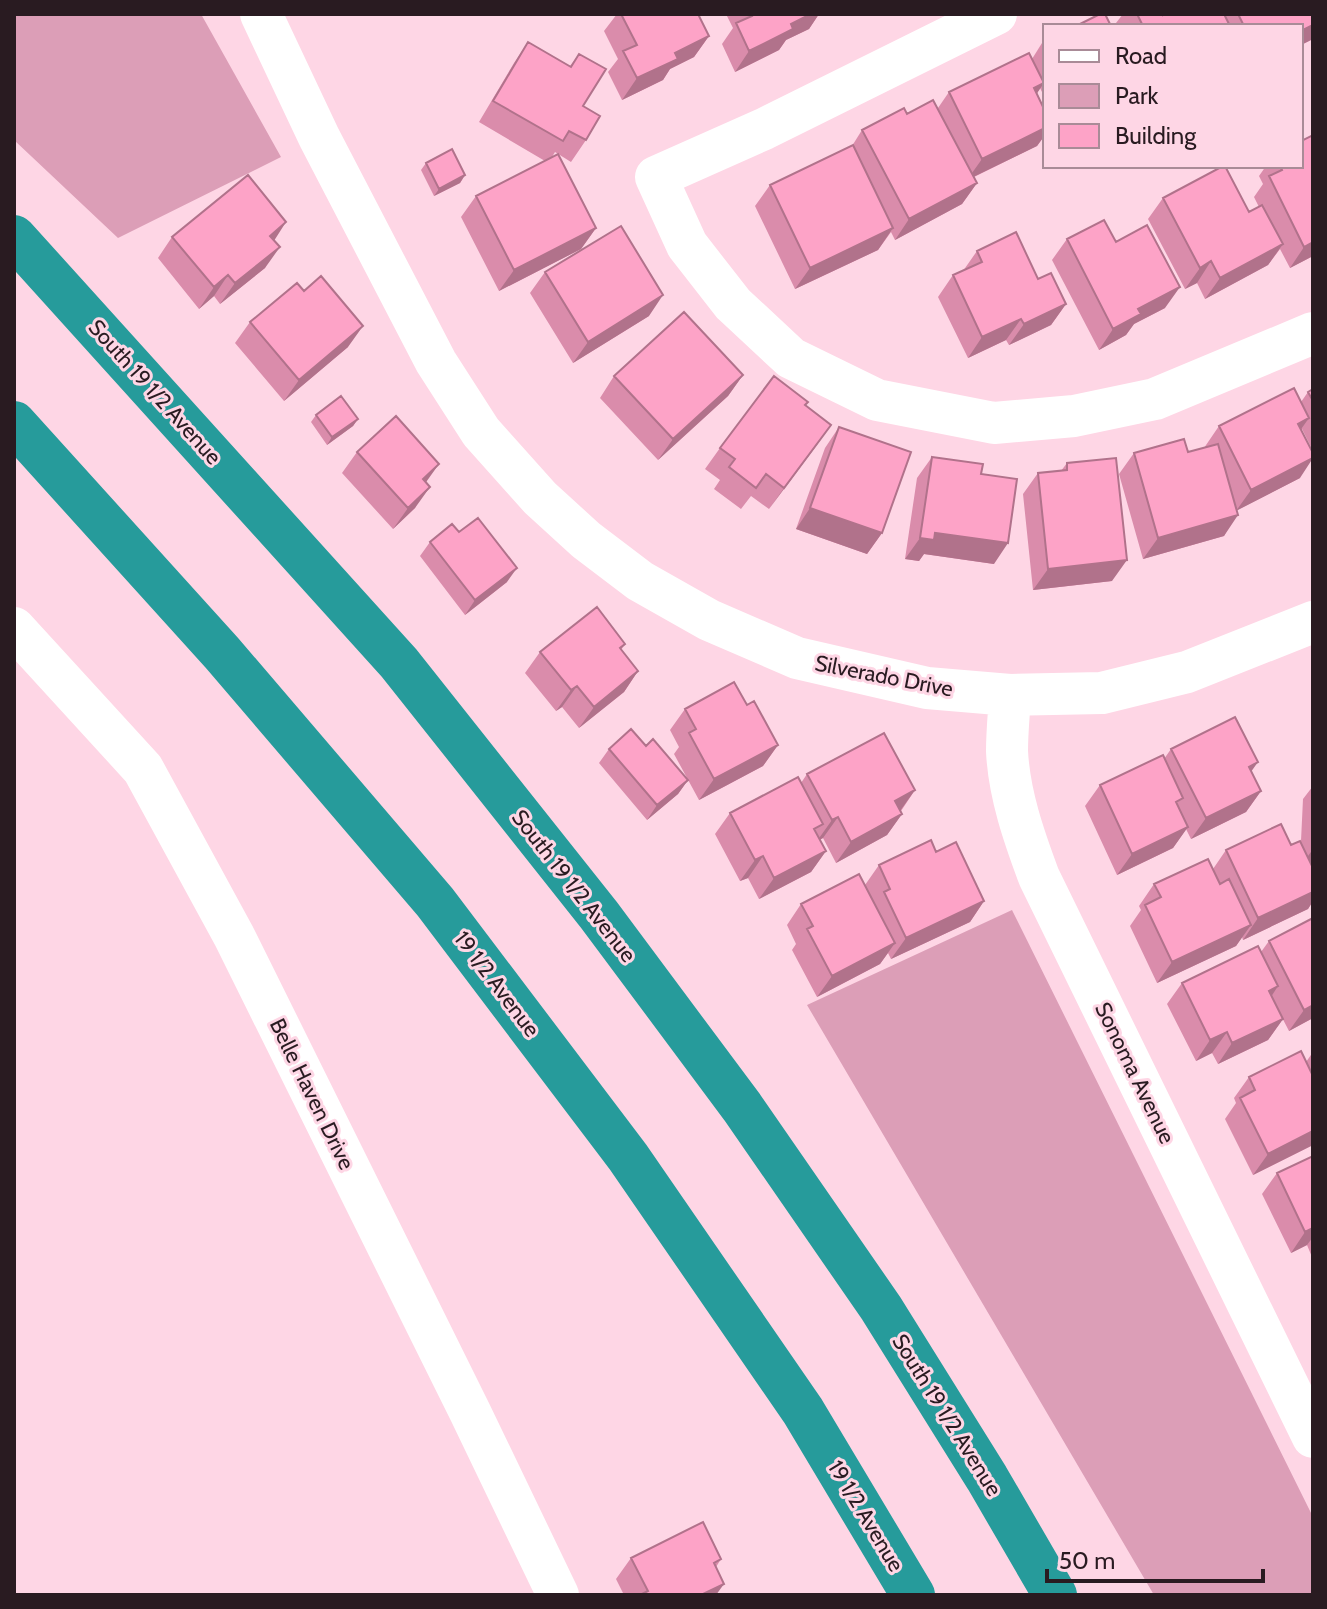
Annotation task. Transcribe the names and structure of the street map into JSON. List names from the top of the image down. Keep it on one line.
{"streets":{"highway":["South 19 1/2 Avenue","19 1/2 Avenue"],"street":["Silverado Drive","Sonoma Avenue","Belle Haven Drive"]},"crossings":[["Silverado Drive","Sonoma Avenue"]],"legend":["Road","Park","Building"],"scale_bar":"50 m"}
